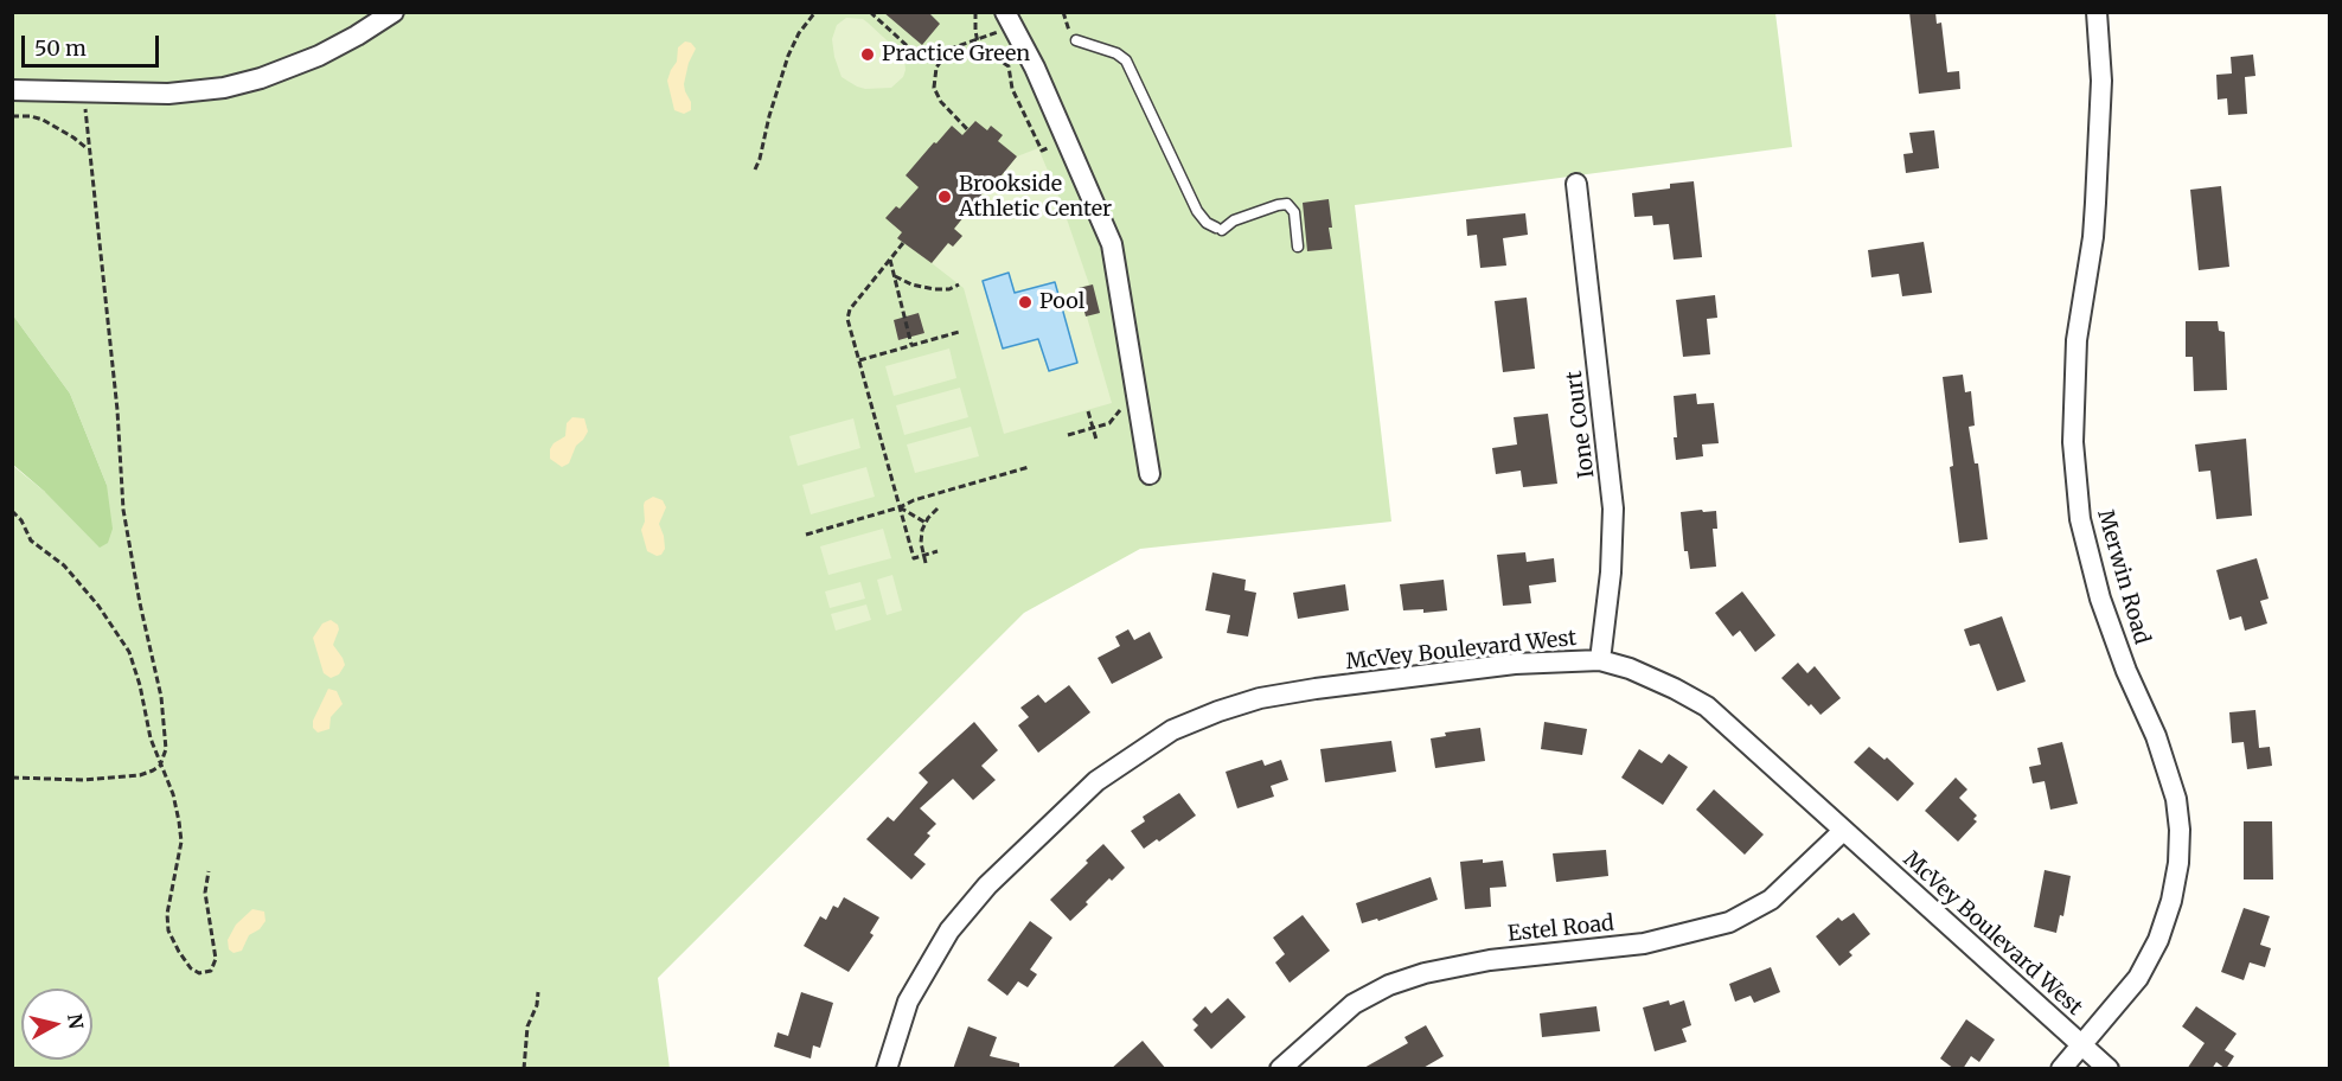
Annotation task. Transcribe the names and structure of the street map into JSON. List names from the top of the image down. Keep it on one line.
{"streets":{"street":["Ione Court","Merwin Road","McVey Boulevard West","Estel Road"]},"crossings":[["Ione Court","McVey Boulevard West"],["Merwin Road","McVey Boulevard West"],["McVey Boulevard West","Estel Road"]],"places":["Practice Green","Brookside Athletic Center","Pool"],"scale_bar":"50 m","north":"right"}
